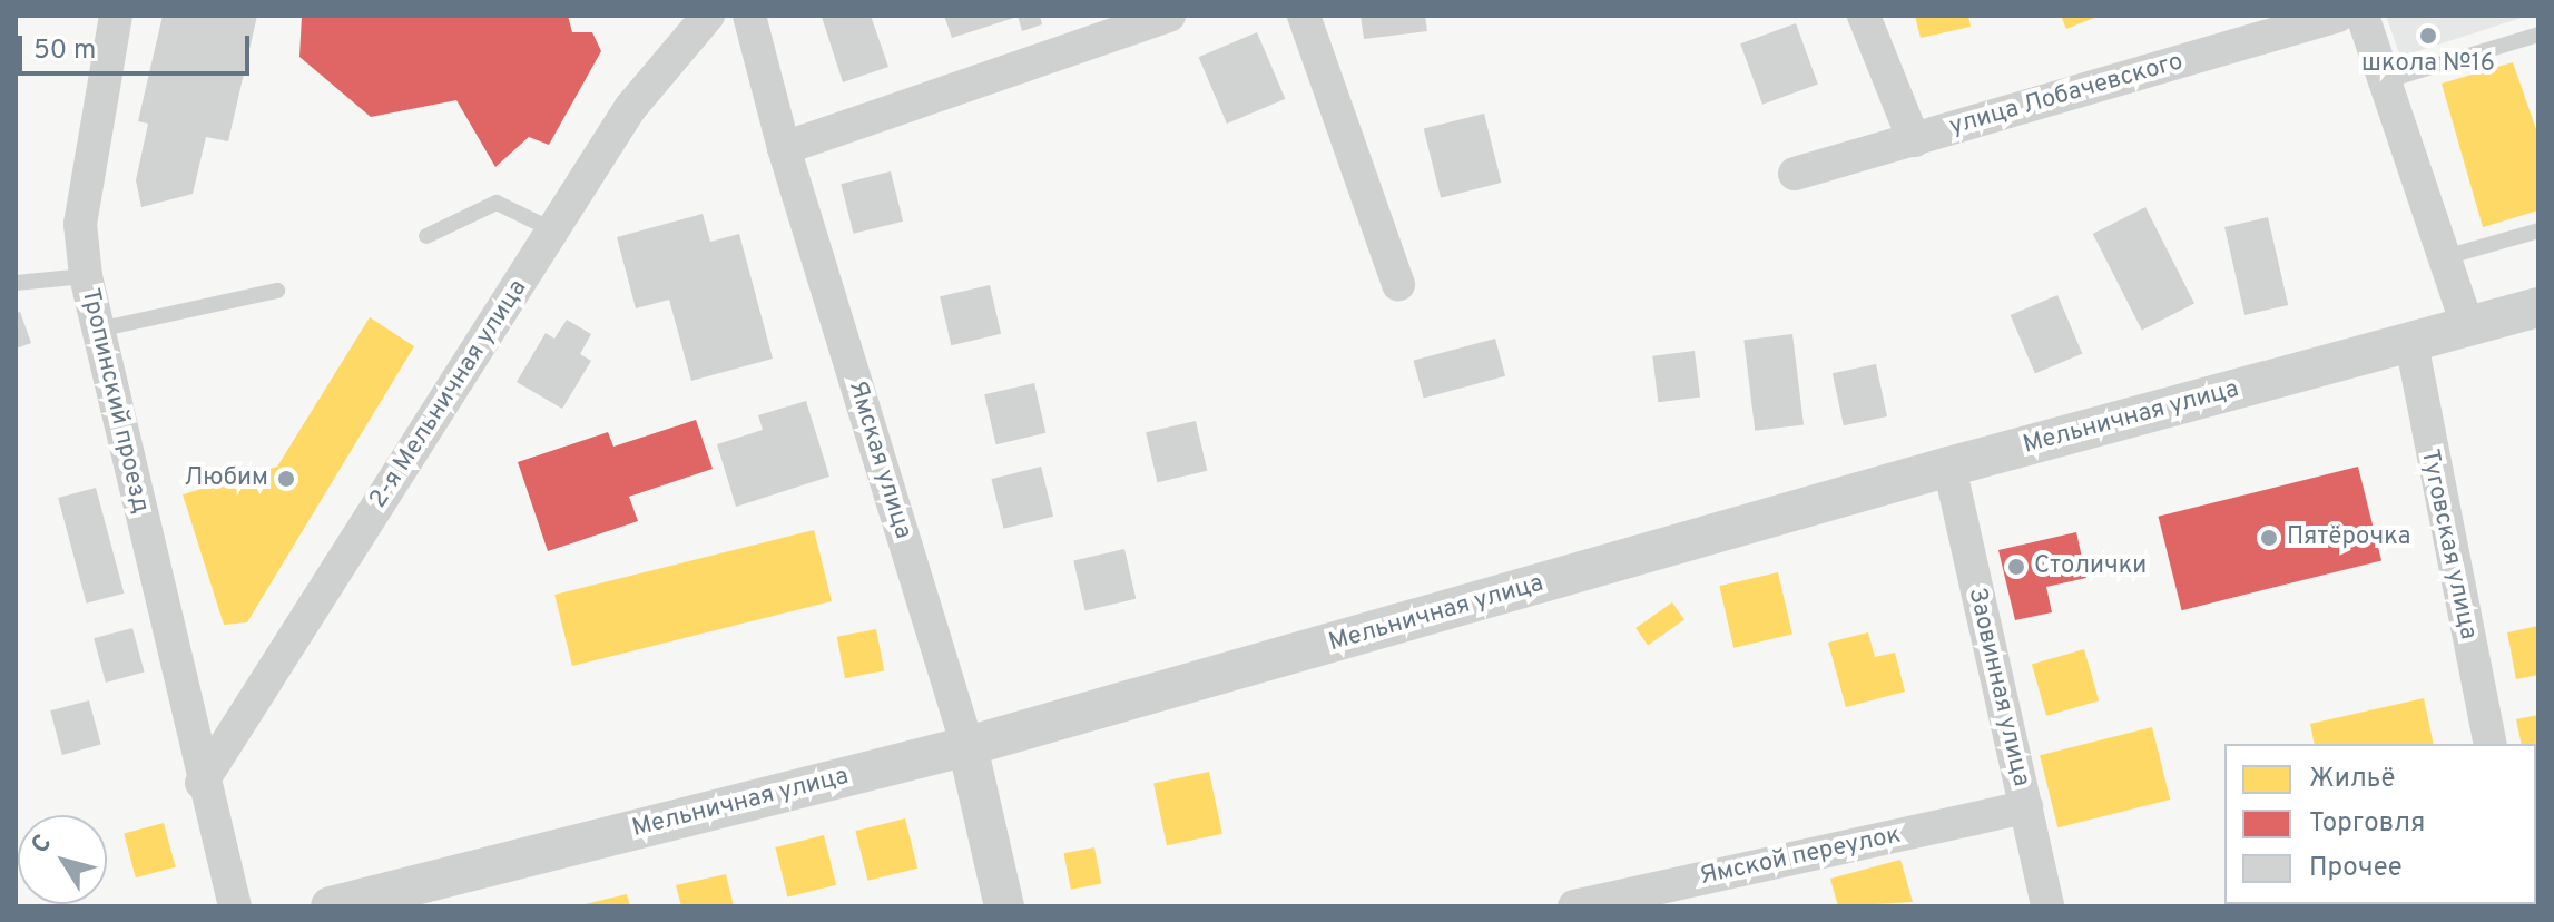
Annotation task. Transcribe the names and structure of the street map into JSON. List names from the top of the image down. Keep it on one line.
{"streets":{"street":["улица Лобачевского","2-я Мельничная улица","Тропинский проезд","Мельничная улица","Ямская улица","Туговская улица","Заовинная улица","Ямской переулок"]},"crossings":[["2-я Мельничная улица","Тропинский проезд"],["Мельничная улица","Ямская улица"],["Мельничная улица","Туговская улица"],["Мельничная улица","Заовинная улица"],["Заовинная улица","Ямской переулок"]],"places":["школа №16","Любим","Пятёрочка","Столички"],"legend":["Жильё","Торговля","Прочее"],"scale_bar":"50 m","north":"top left"}
